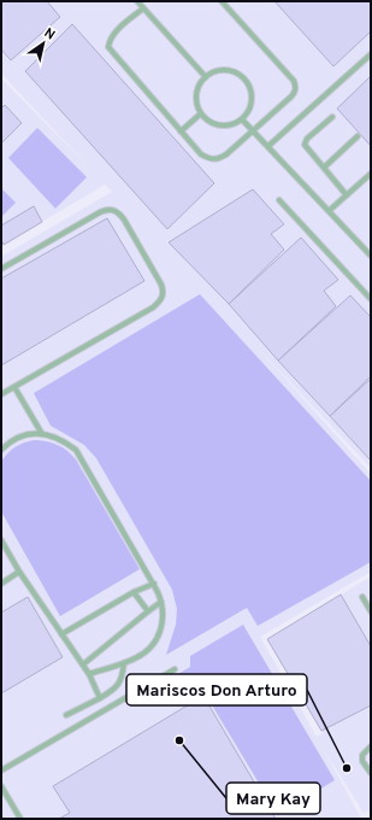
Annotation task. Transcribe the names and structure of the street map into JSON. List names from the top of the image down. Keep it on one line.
{"places":["Mary Kay","Mariscos Don Arturo"],"north":"top right"}
